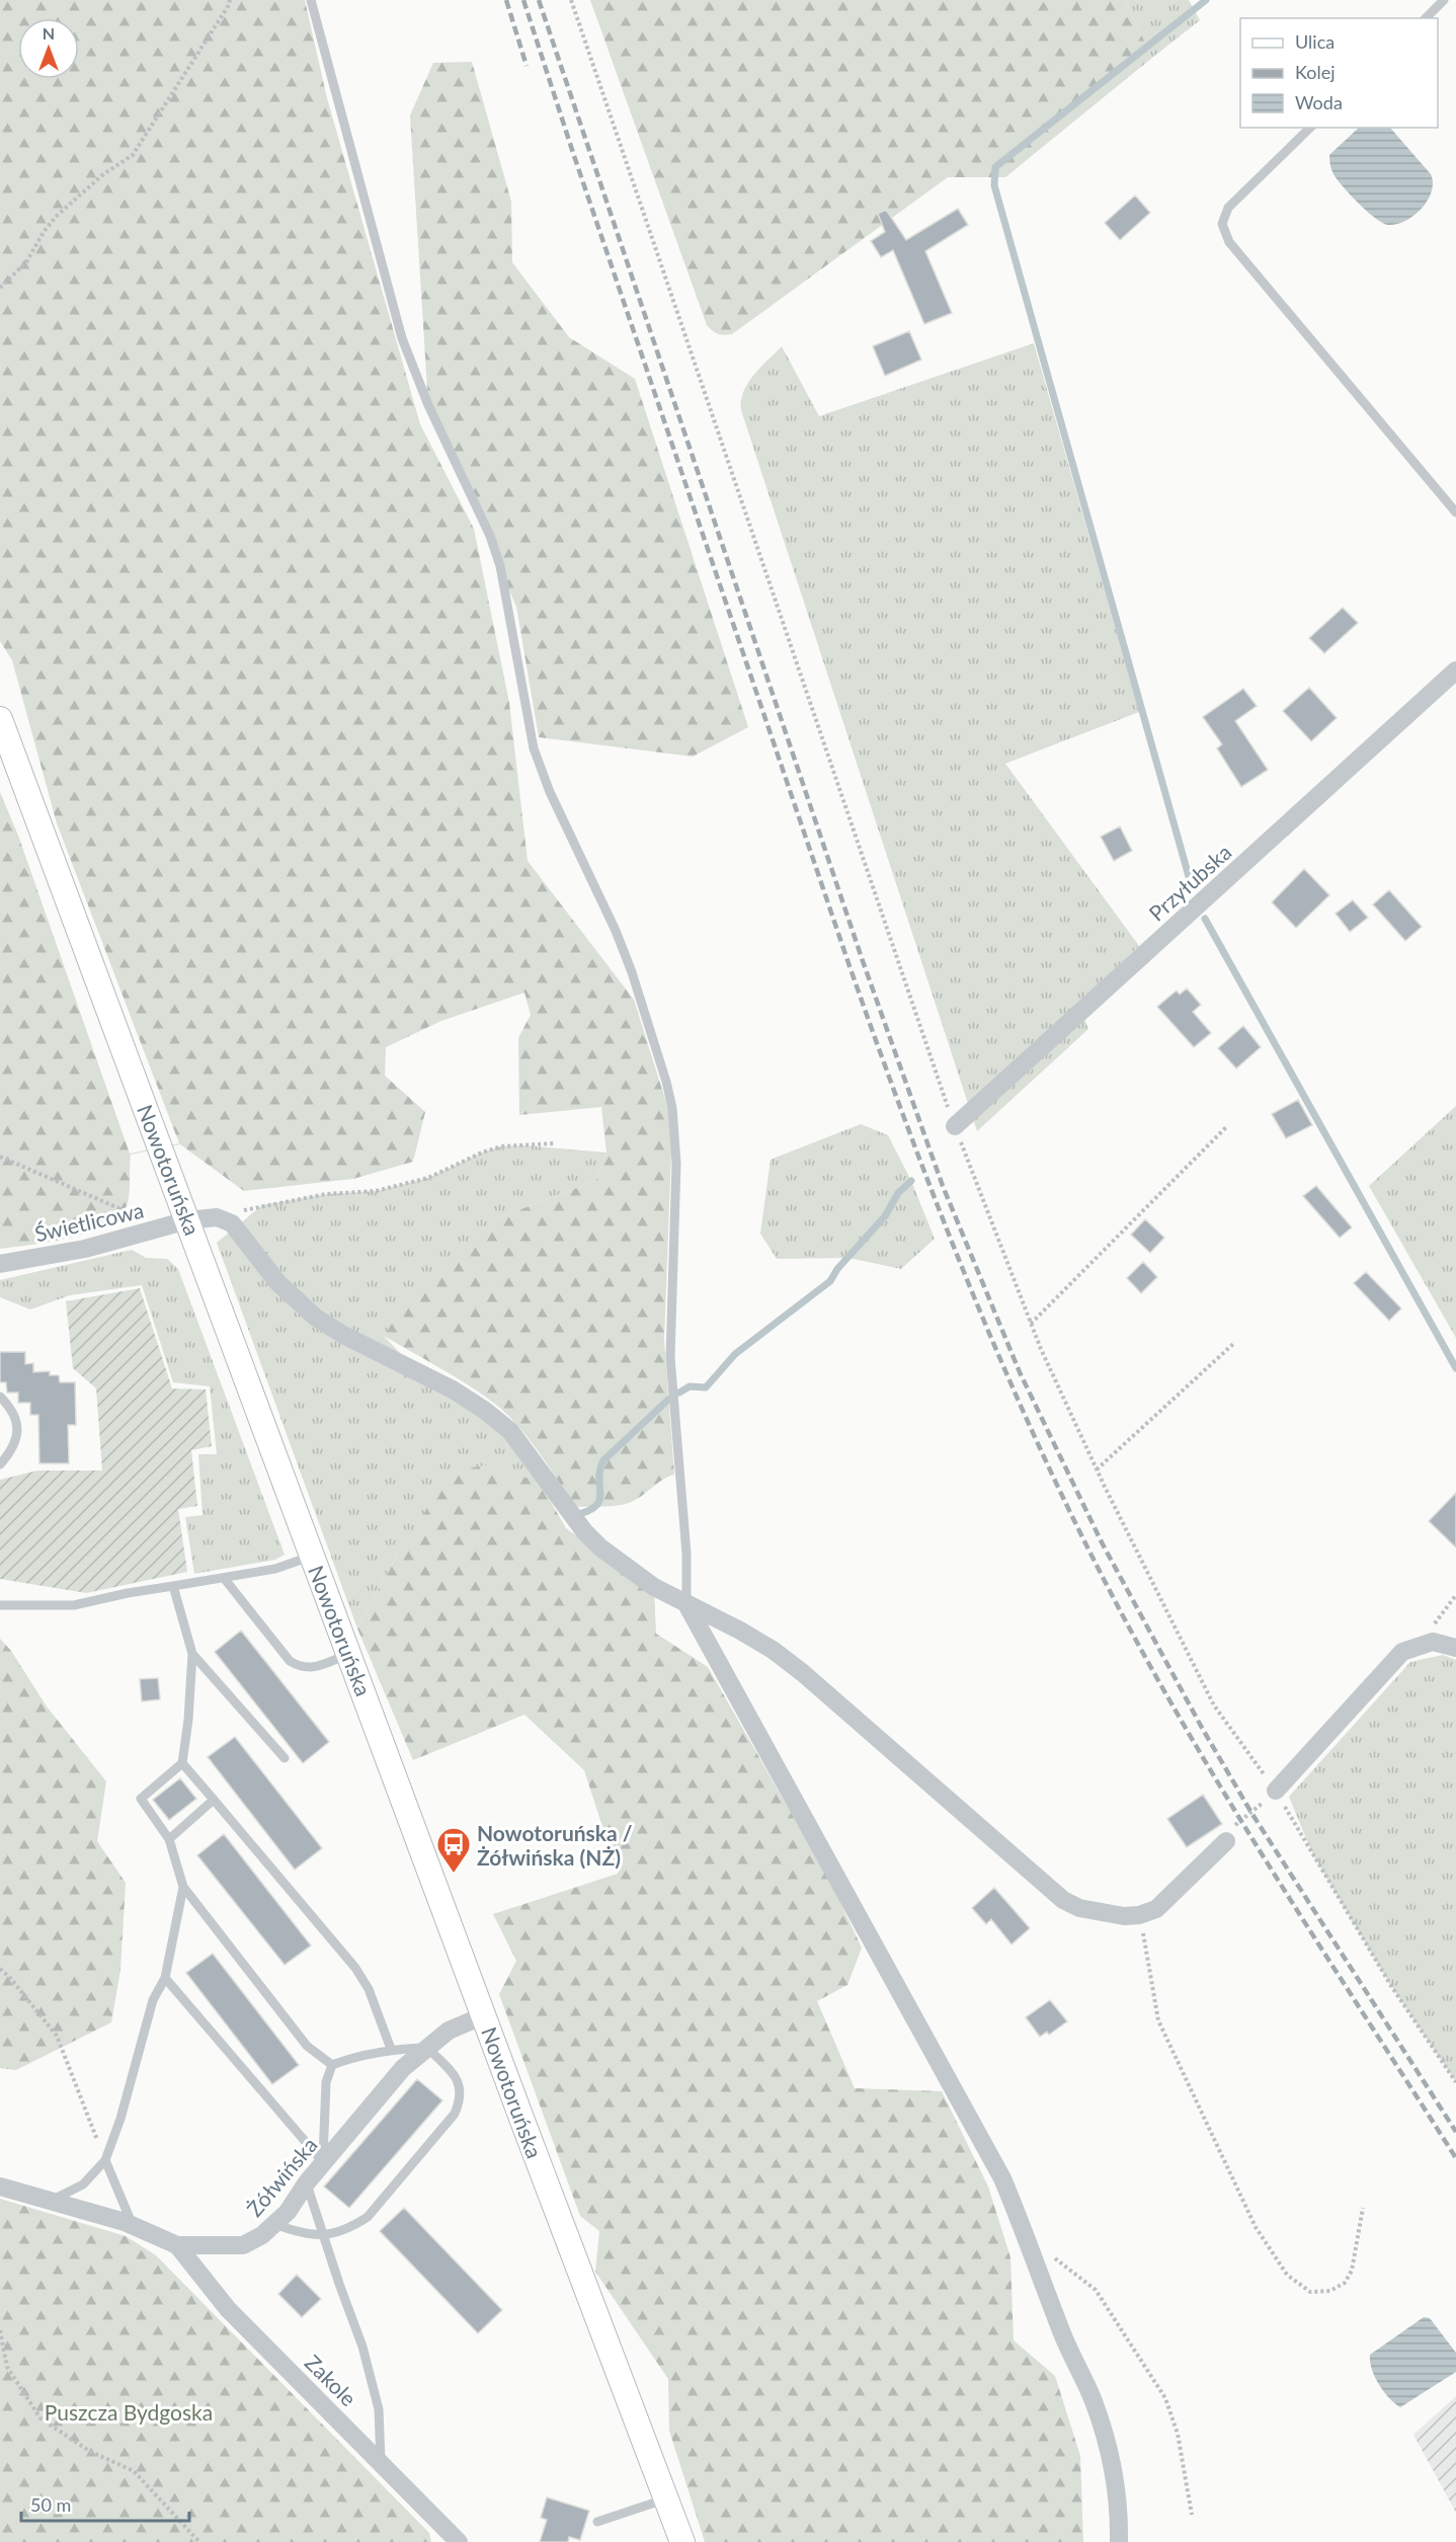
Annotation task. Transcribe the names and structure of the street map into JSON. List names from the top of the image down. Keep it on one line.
{"streets":{"main road":["Nowotoruńska"],"street":["Przyłubska","Świetlicowa","Żółwińska","Zakole"]},"crossings":[["Nowotoruńska","Świetlicowa"],["Nowotoruńska","Żółwińska"],["Żółwińska","Zakole"]],"parks":["Puszcza Bydgoska"],"places":{"bus stop":["Nowotoruńska / Żółwińska (NŻ)"]},"legend":["Ulica","Kolej","Woda"],"scale_bar":"50 m","north":"top"}
